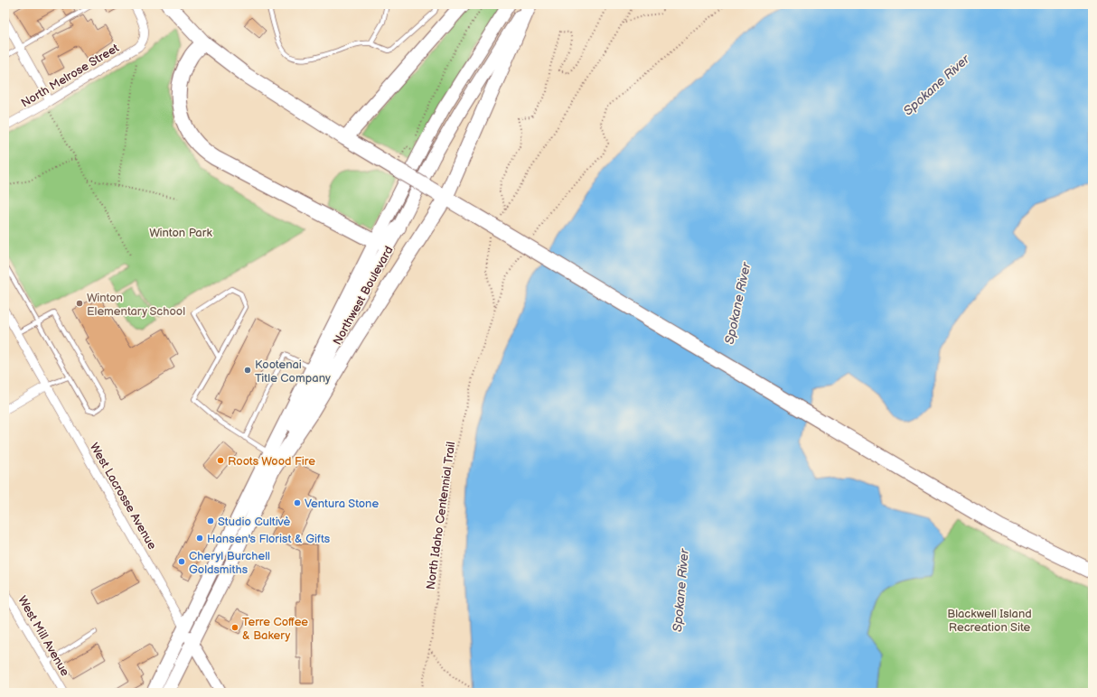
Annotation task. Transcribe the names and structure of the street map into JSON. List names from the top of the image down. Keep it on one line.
{"streets":{"main road":["Northwest Boulevard"],"street":["North Melrose Street","West Lacrosse Avenue","West Mill Avenue"],"path":["North Idaho Centennial Trail"]},"crossings":[["Northwest Boulevard","West Lacrosse Avenue"]],"water":["Spokane River"],"parks":["Winton Park","Blackwell Island Recreation Site"],"places":["Winton Elementary School","Kootenai Title Company","Roots Wood Fire","Ventura Stone","Studio Cultivè","Hansen's Florist & Gifts","Cheryl Burchell Goldsmiths","Terre Coffee & Bakery"]}
